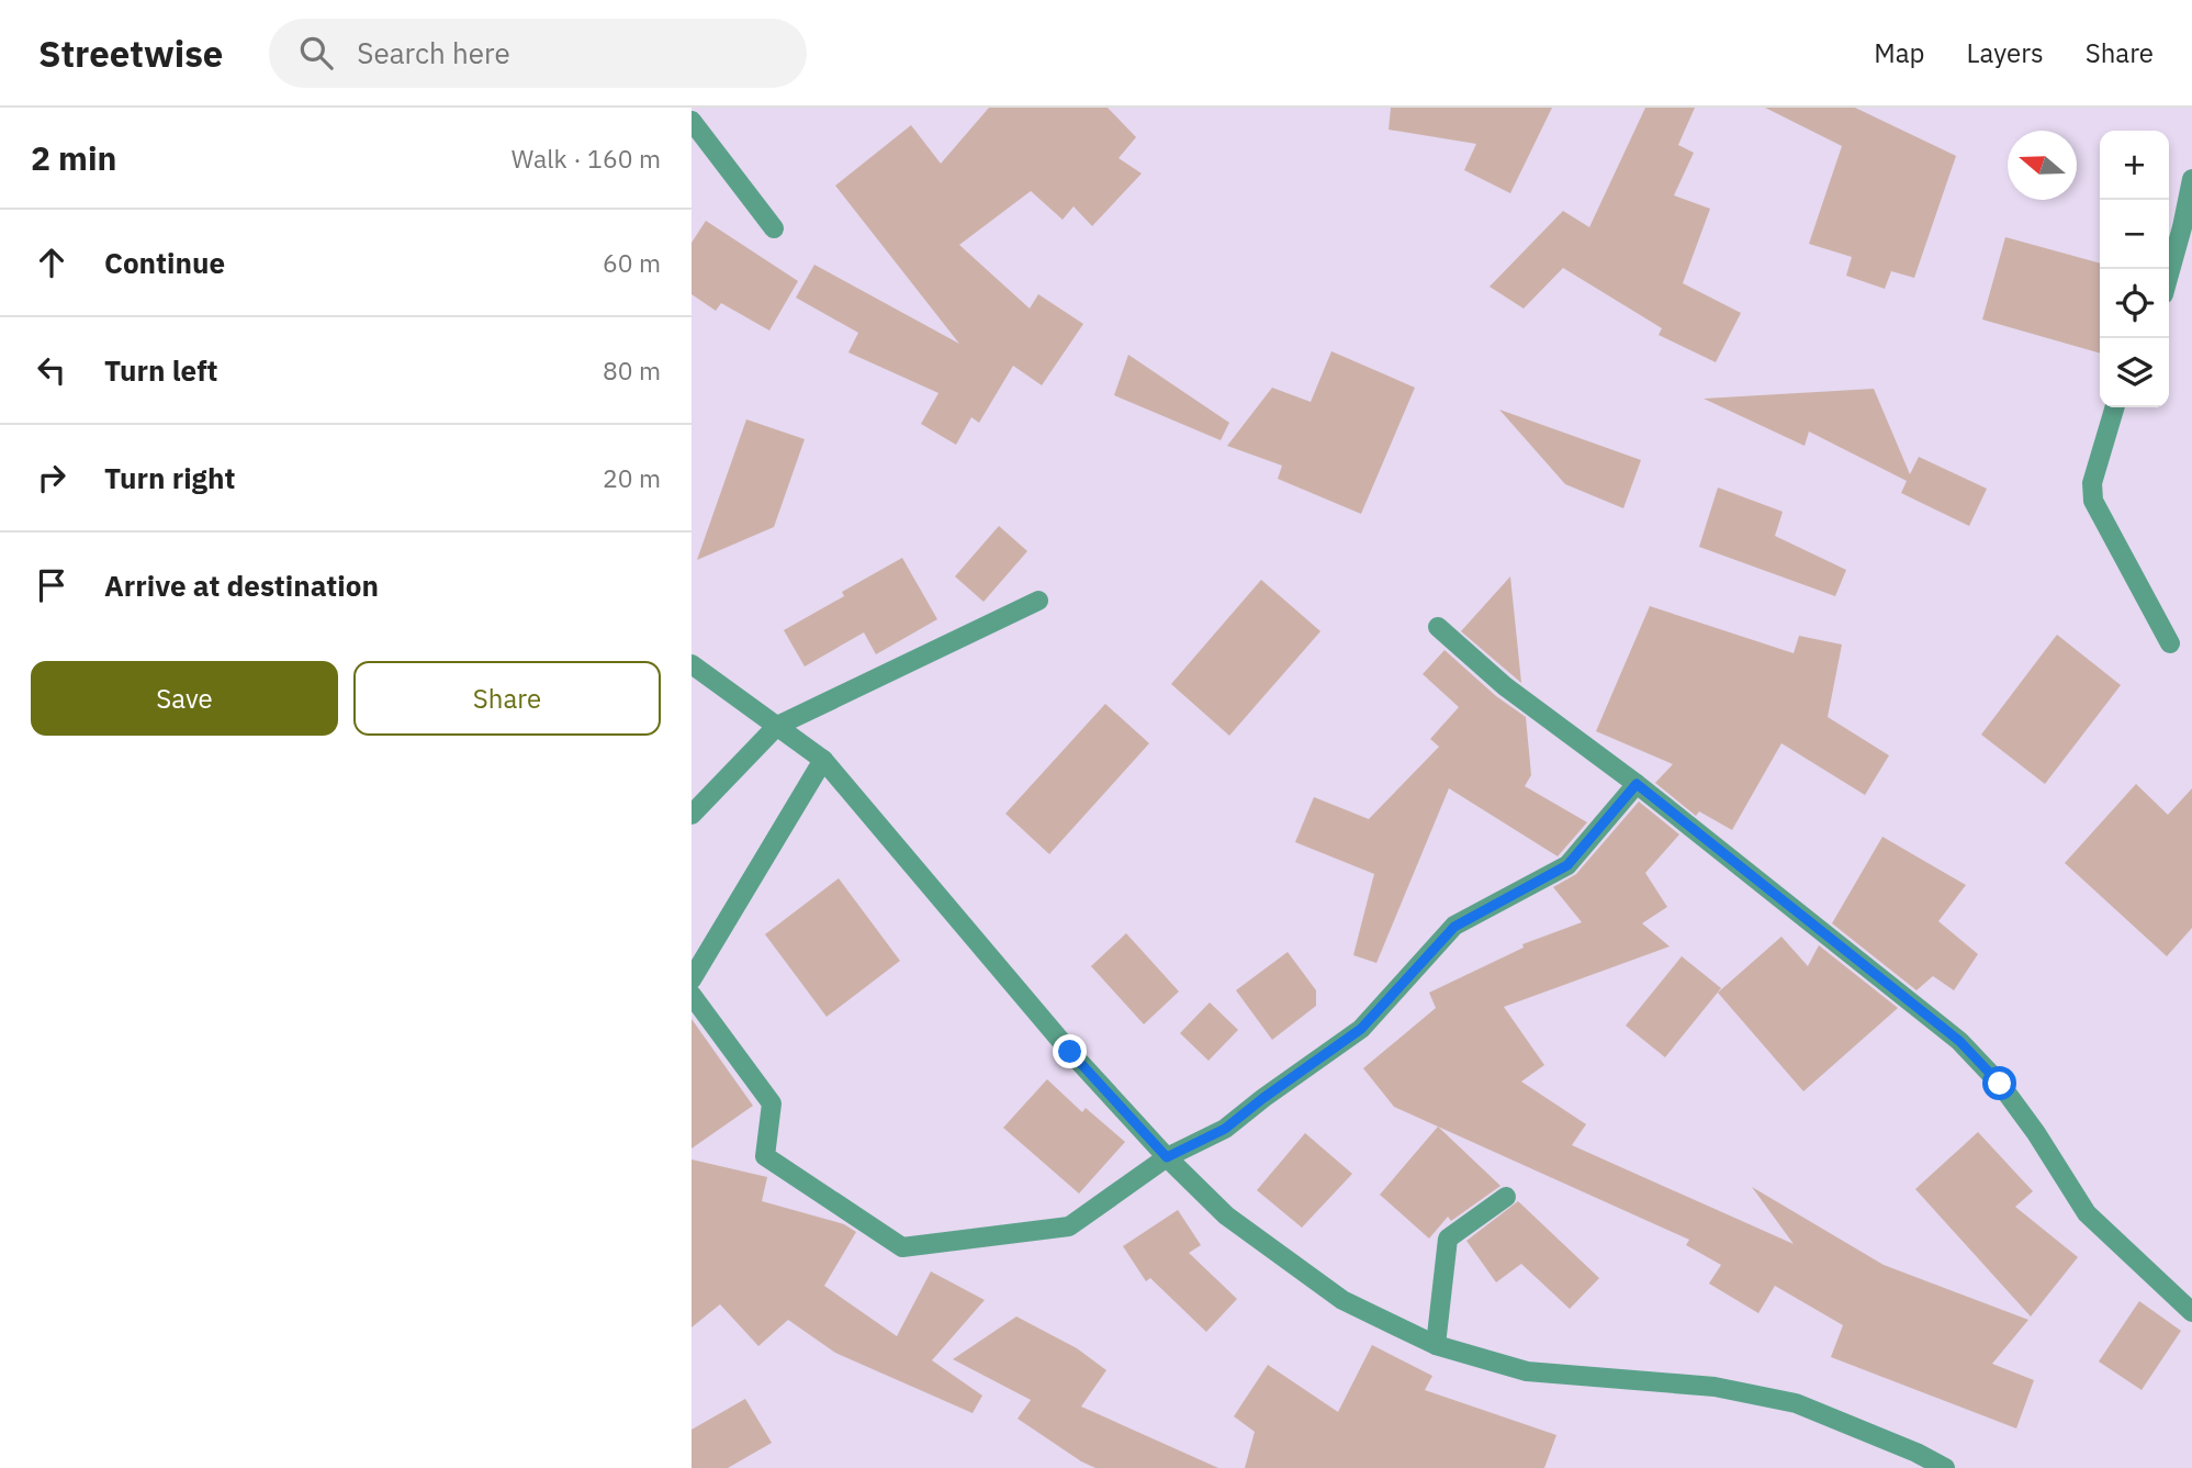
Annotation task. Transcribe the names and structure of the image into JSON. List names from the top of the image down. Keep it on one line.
{"north":"left","page":{"header":"Streetwise","search":"Search here","nav":["Map","Layers","Share"],"heading":["2 min","Walk · 160 m"],"map_buttons":["+","−"],"list":[["Continue","60 m"],["Turn left","80 m"],["Turn right","20 m"],"Arrive at destination"],"buttons":["Save","Share"]}}
